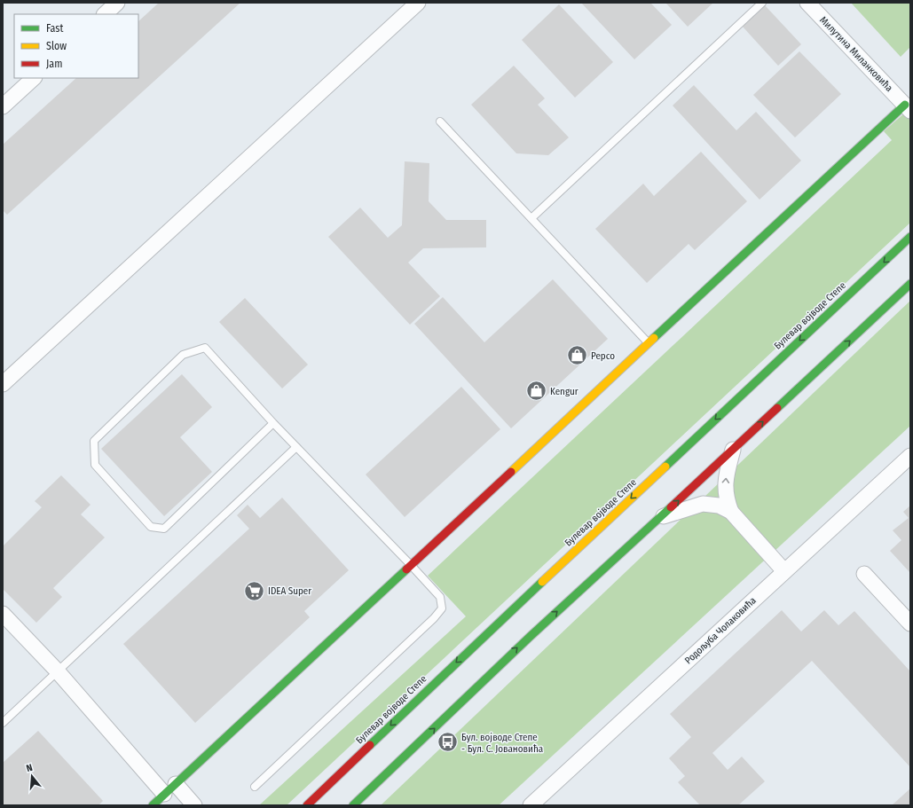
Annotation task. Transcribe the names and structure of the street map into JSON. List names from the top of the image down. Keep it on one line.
{"streets":{"main road":["Булевар војводе Степе"],"street":["Милутина Миланковића","Родољуба Чолаковића"]},"places":{"shop":["Pepco","Kengur"],"supermarket":["IDEA Super"],"bus stop":["Бул. војводе Степе - Бул. С. Јовановића"]},"legend":["Fast","Slow","Jam"],"north":"top"}
